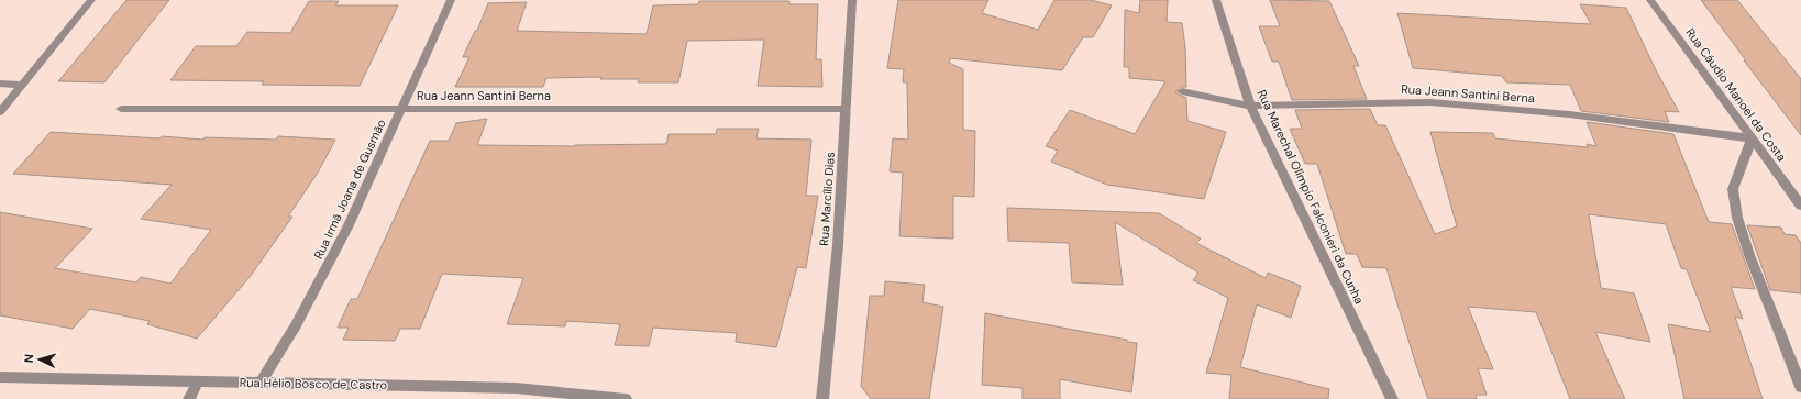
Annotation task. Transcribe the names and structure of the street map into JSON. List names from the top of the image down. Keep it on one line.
{"streets":{"street":["Rua Jeann Santini Berna","Rua Cáudio Manoel da Costa","Rua Irmã Joana de Gusmão","Rua Marechal Olímpio Falconieri da Cunha","Rua Marcílio Dias","Rua Hélio Bosco de Castro"]},"crossings":[["Rua Jeann Santini Berna","Rua Cáudio Manoel da Costa"],["Rua Jeann Santini Berna","Rua Irmã Joana de Gusmão"],["Rua Jeann Santini Berna","Rua Marechal Olímpio Falconieri da Cunha"],["Rua Jeann Santini Berna","Rua Marcílio Dias"],["Rua Irmã Joana de Gusmão","Rua Hélio Bosco de Castro"]],"north":"left"}
